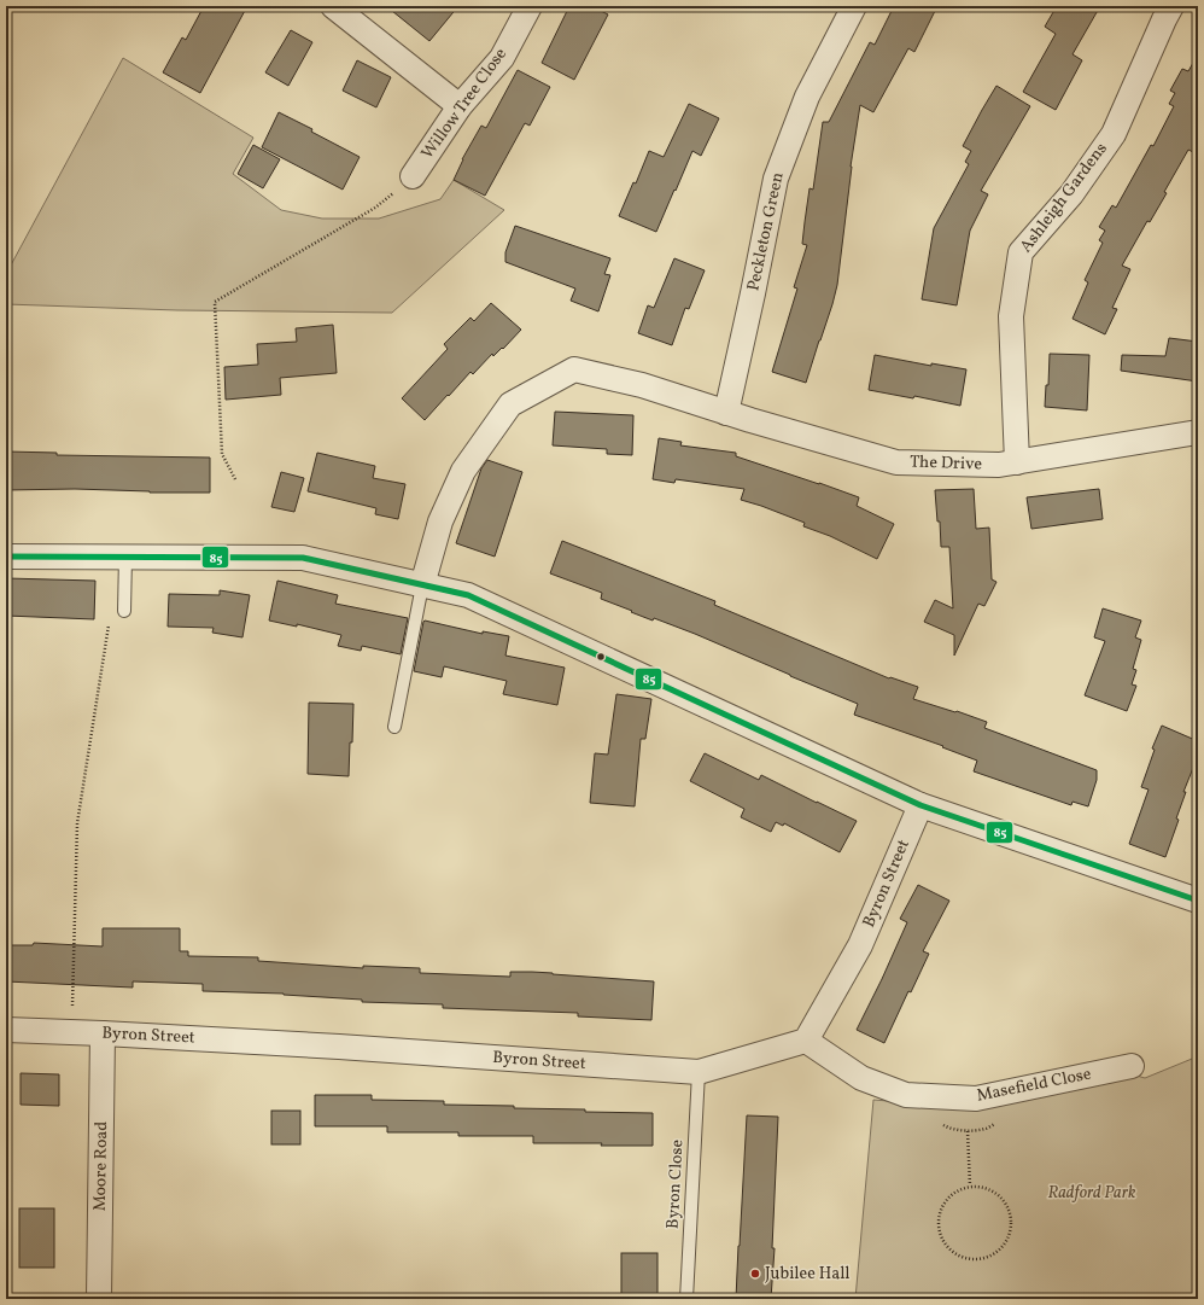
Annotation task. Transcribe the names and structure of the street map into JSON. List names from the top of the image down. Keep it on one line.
{"streets":{"street":["Willow Tree Close","Ashleigh Gardens","Peckleton Green","The Drive","Byron Street","Masefield Close","Moore Road"],"lane":["Byron Close"]},"crossings":[["Ashleigh Gardens","The Drive"],["Peckleton Green","The Drive"],["Byron Street","Masefield Close"],["Byron Street","Moore Road"],["Byron Street","Byron Close"]],"parks":["Radford Park"],"places":["Jubilee Hall"],"lines":["transit line 85"]}
